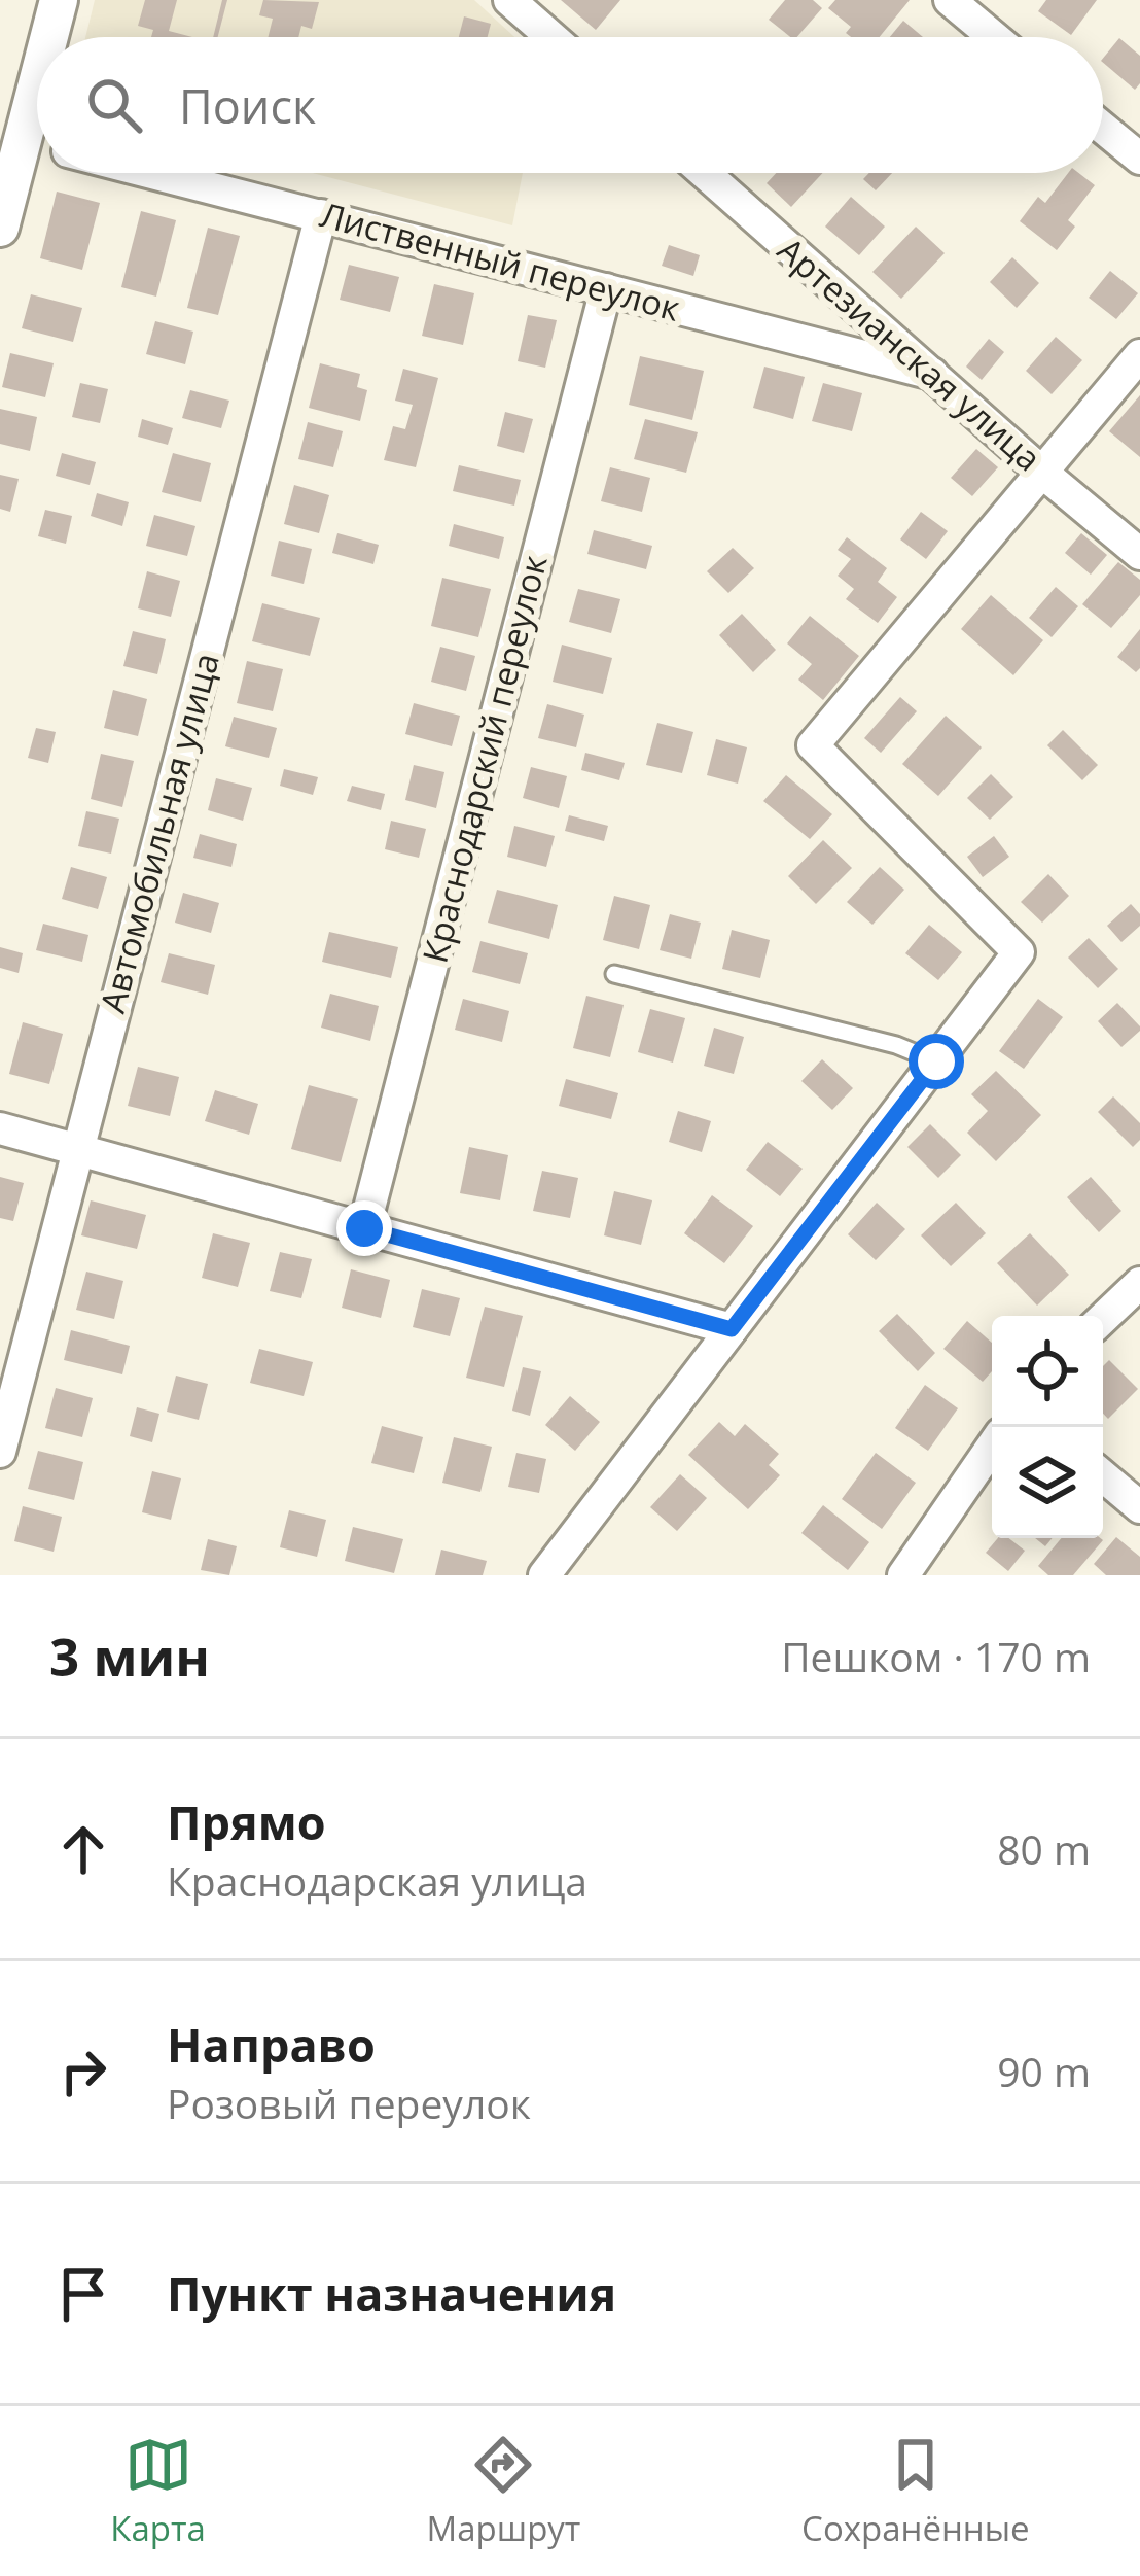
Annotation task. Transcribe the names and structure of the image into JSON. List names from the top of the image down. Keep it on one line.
{"streets":{"street":["Лиственный переулок","Артезианская улица","Краснодарский переулок","Автомобильная улица"]},"crossings":[["Лиственный переулок","Артезианская улица"],["Лиственный переулок","Краснодарский переулок"],["Лиственный переулок","Автомобильная улица"]],"page":{"search":"Поиск","heading":["3 мин","Пешком · 170 m"],"list":[["Прямо","Краснодарская улица","80 m"],["Направо","Розовый переулок","90 m"],"Пункт назначения"],"nav":["Карта","Маршрут","Сохранённые"]}}
